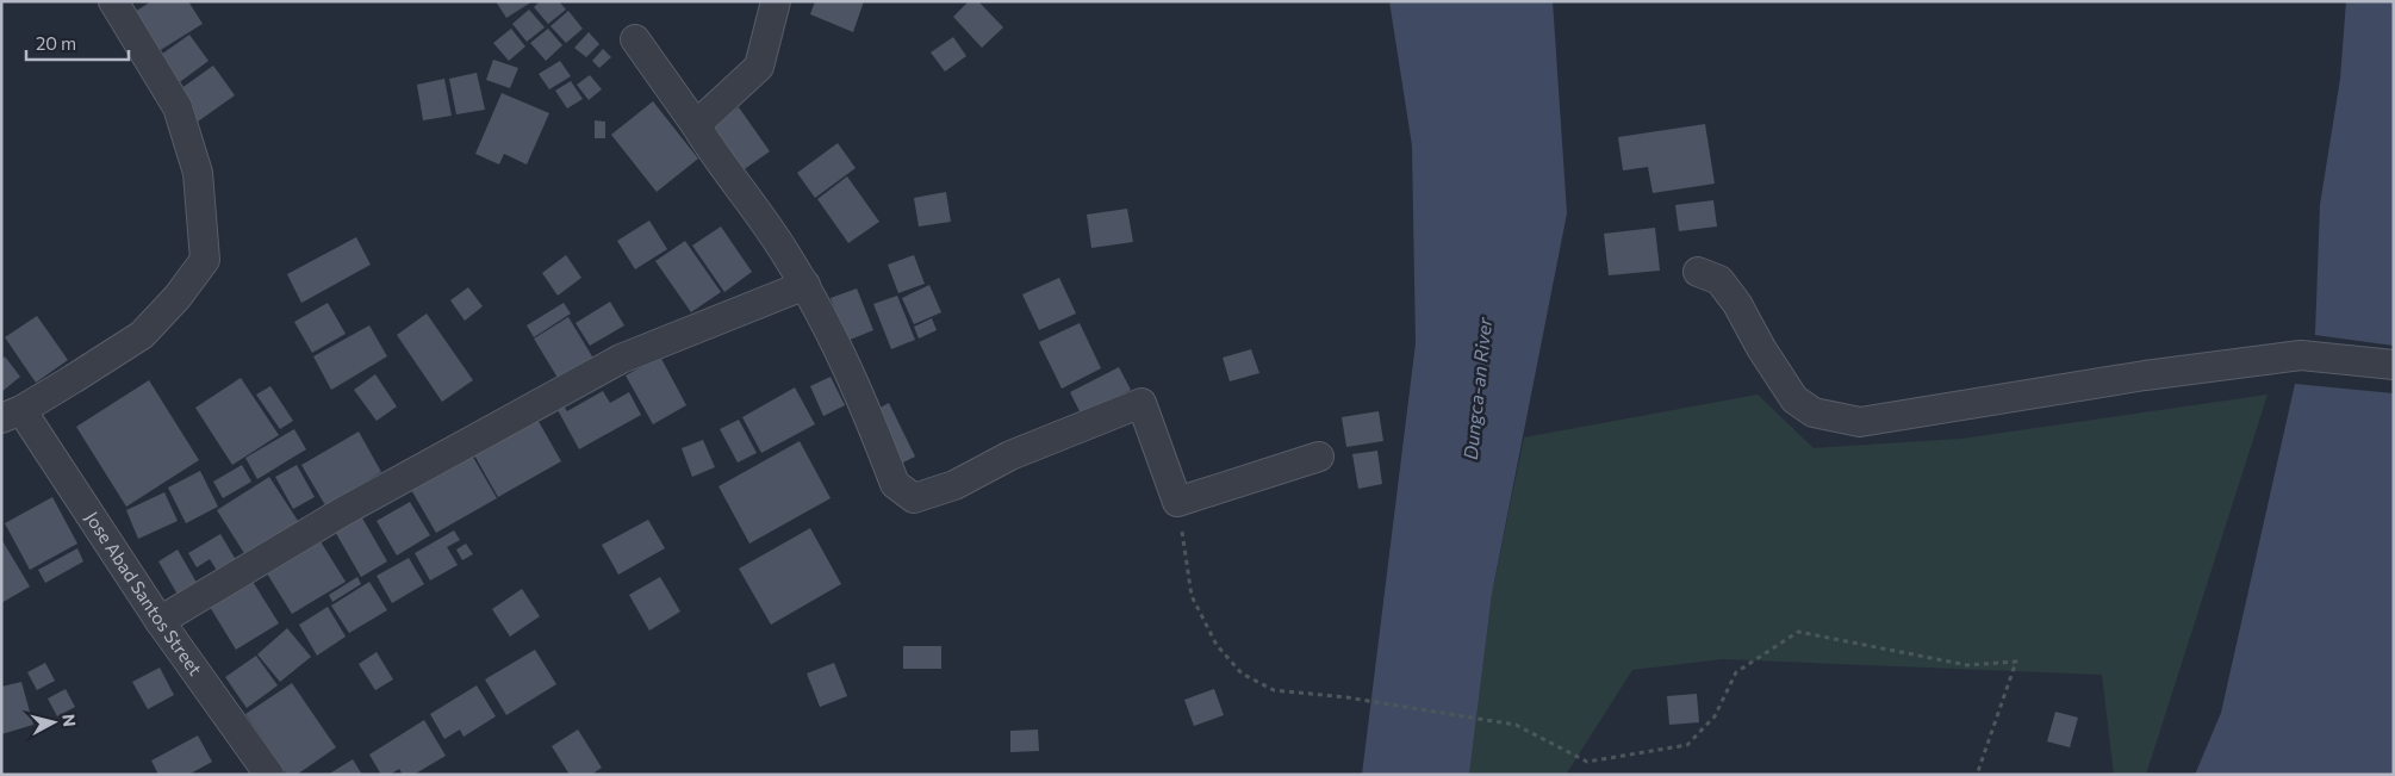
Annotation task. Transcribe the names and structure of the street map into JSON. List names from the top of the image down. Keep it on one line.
{"streets":{"street":["Jose Abad Santos Street"]},"water":["Dungca-an River"],"scale_bar":"20 m","north":"right"}
